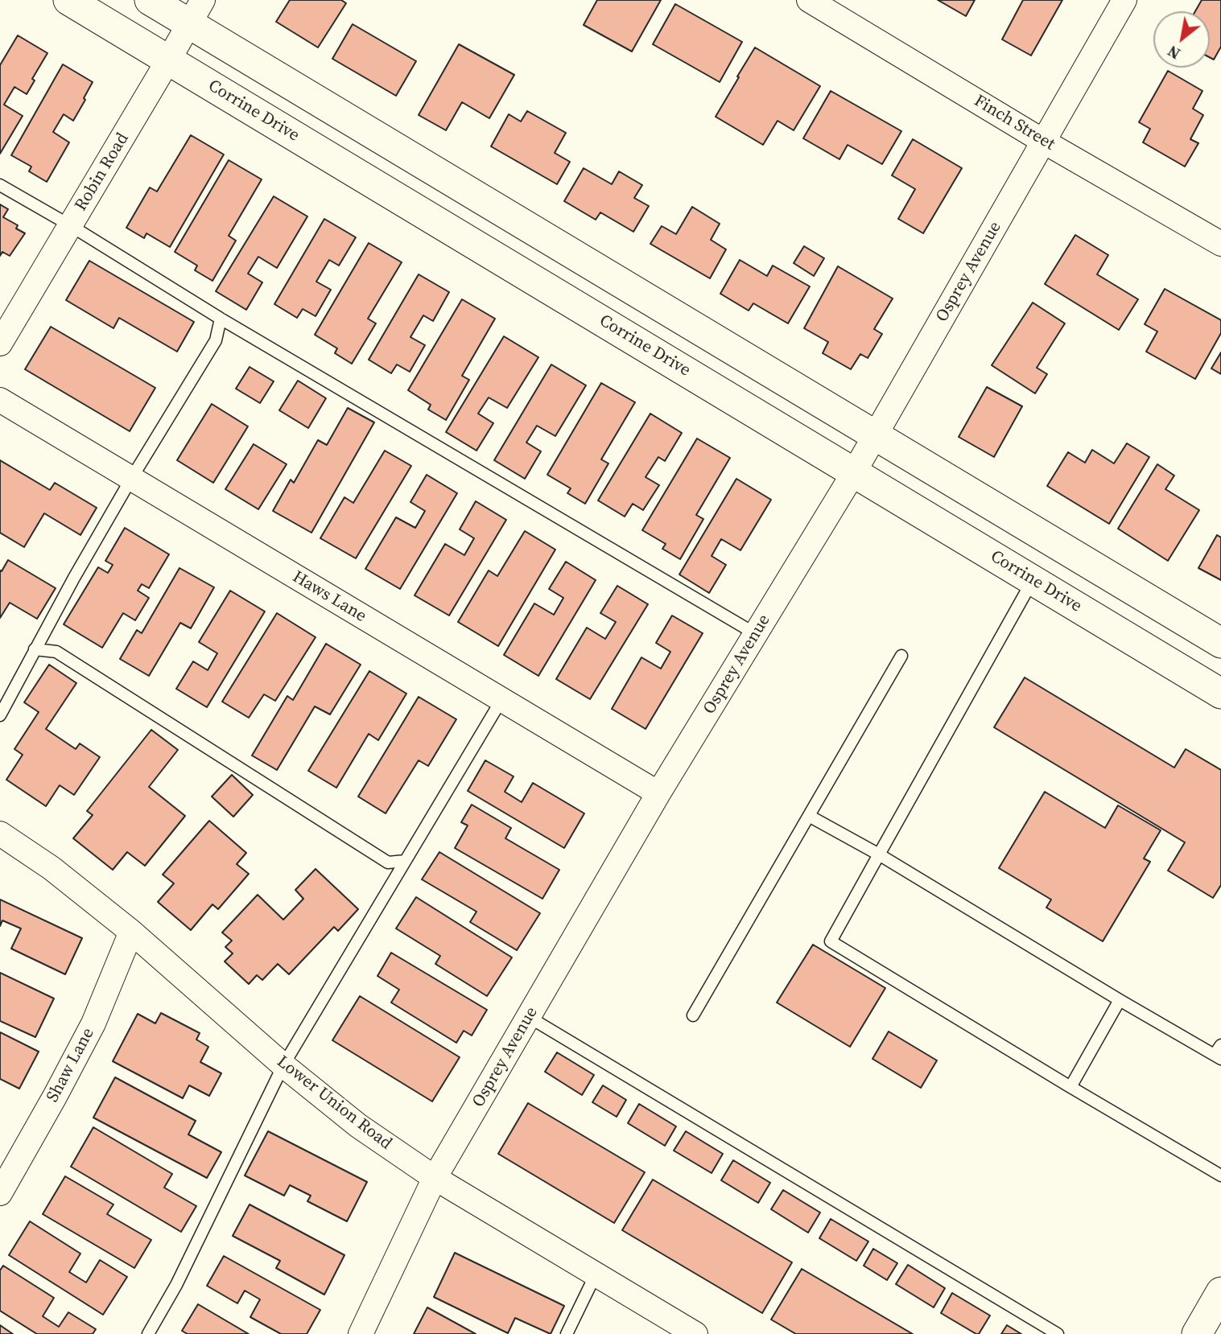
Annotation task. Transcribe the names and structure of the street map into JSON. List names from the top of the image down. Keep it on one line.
{"streets":{"street":["Corrine Drive","Finch Street","Robin Road","Osprey Avenue","Haws Lane","Shaw Lane","Lower Union Road"]},"crossings":[["Corrine Drive","Robin Road"],["Corrine Drive","Osprey Avenue"],["Finch Street","Osprey Avenue"],["Osprey Avenue","Haws Lane"],["Osprey Avenue","Lower Union Road"],["Shaw Lane","Lower Union Road"]],"north":"bottom left"}
